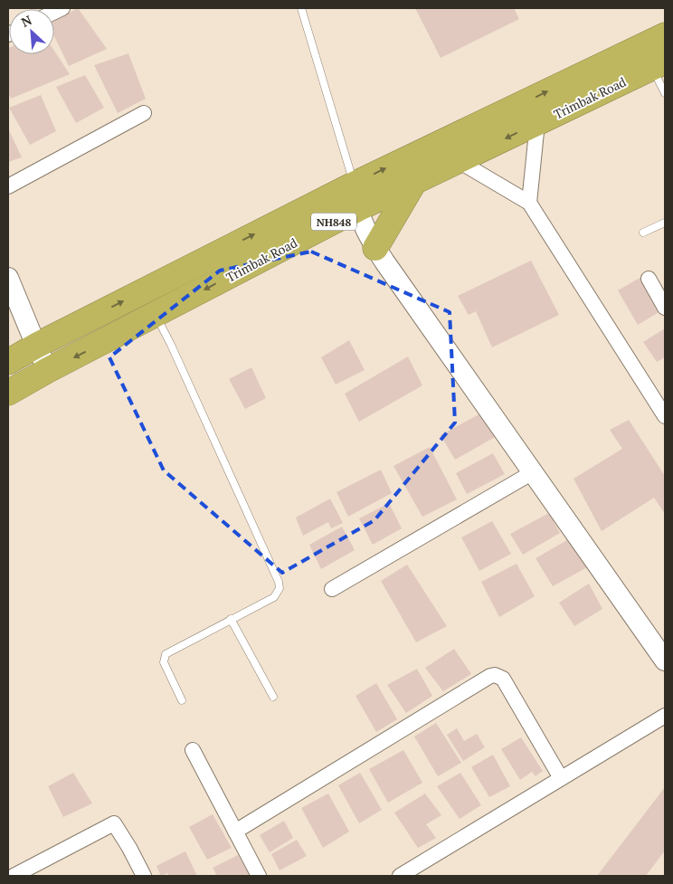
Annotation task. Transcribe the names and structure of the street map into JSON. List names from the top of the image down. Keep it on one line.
{"streets":{"highway":["Trimbak Road","NH848"]},"north":"top left"}
